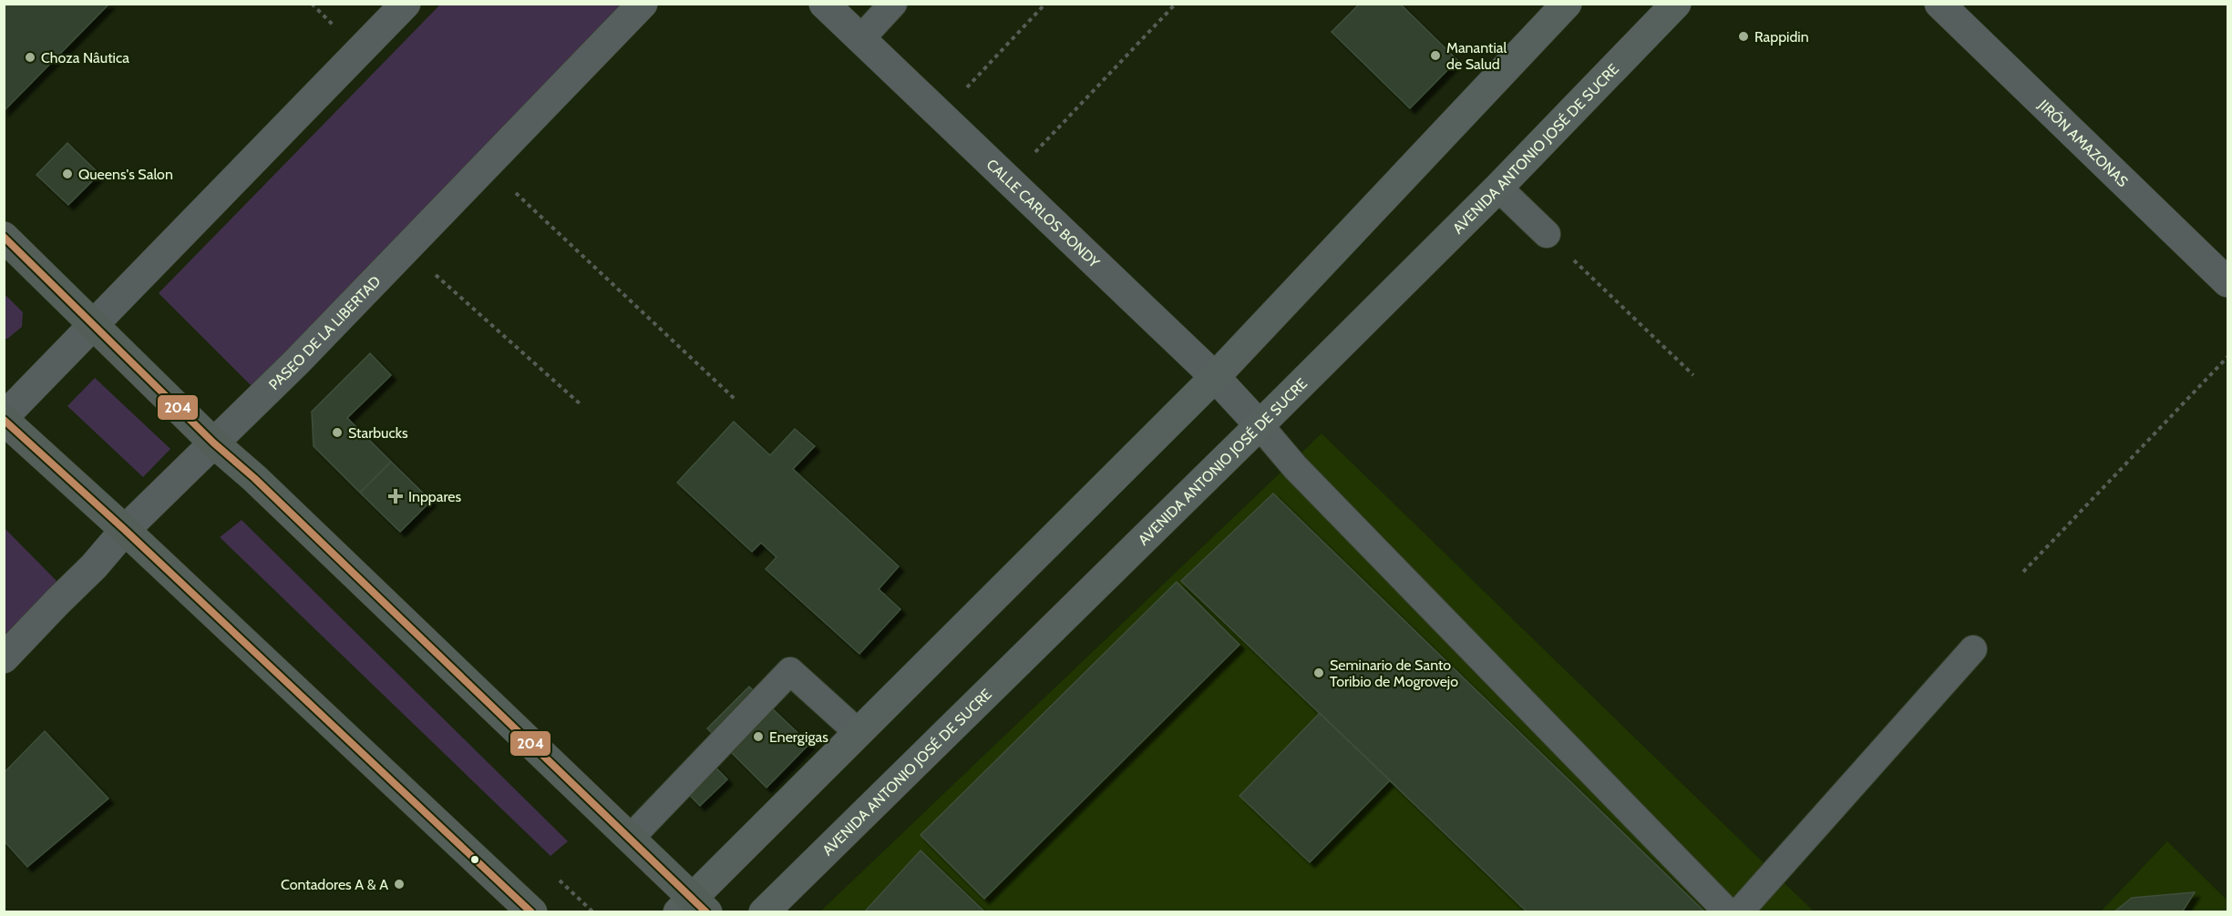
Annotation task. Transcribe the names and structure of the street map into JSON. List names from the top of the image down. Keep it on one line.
{"streets":{"main road":["AVENIDA ANTONIO JOSÉ DE SUCRE"],"street":["JIRÓN AMAZONAS","CALLE CARLOS BONDY","PASEO DE LA LIBERTAD"]},"crossings":[["AVENIDA ANTONIO JOSÉ DE SUCRE","CALLE CARLOS BONDY"]],"places":{"other":["Rappidin","Manantial de Salud","Choza Nâutica","Queens's Salon","Starbucks","Seminario de Santo Toribio de Mogrovejo","Energigas","Contadores A & A"],"health":["Inppares"]},"lines":["transit line 204"]}
